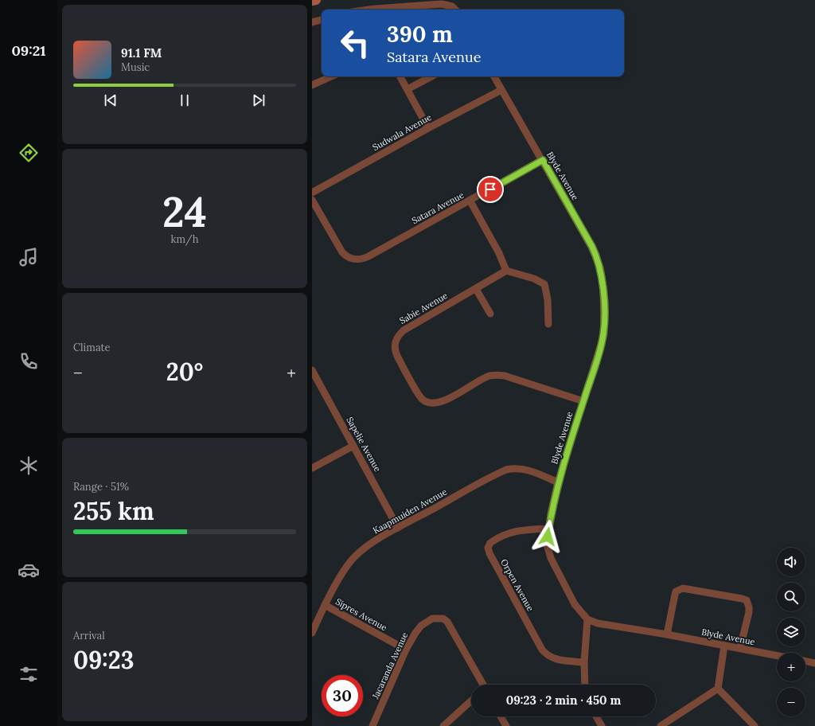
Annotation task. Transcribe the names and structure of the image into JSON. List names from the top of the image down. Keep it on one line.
{"streets":{"street":["Sudwala Avenue","Blyde Avenue","Satara Avenue","Sabie Avenue","Sapelie Avenue","Kaapmuiden Avenue","Orpen Avenue","Sipres Avenue","Jacaranda Avenue"]},"crossings":[["Sudwala Avenue","Blyde Avenue"],["Blyde Avenue","Satara Avenue"],["Blyde Avenue","Sabie Avenue"],["Blyde Avenue","Kaapmuiden Avenue"],["Blyde Avenue","Orpen Avenue"],["Sapelie Avenue","Kaapmuiden Avenue"],["Kaapmuiden Avenue","Sipres Avenue"],["Sipres Avenue","Jacaranda Avenue"]],"page":{"tabs":"09:21","turn":["390 m","Satara Avenue"],"song":["91.1 FM","Music"],"tile":[["24","km/h"],"Climate",["Range · 51%","255 km"],["Arrival","09:23"]],"heat":["−","20°","+"],"map_buttons":["+","−"],"limit":"30","trip":"09:23 · 2 min · 450 m"}}
